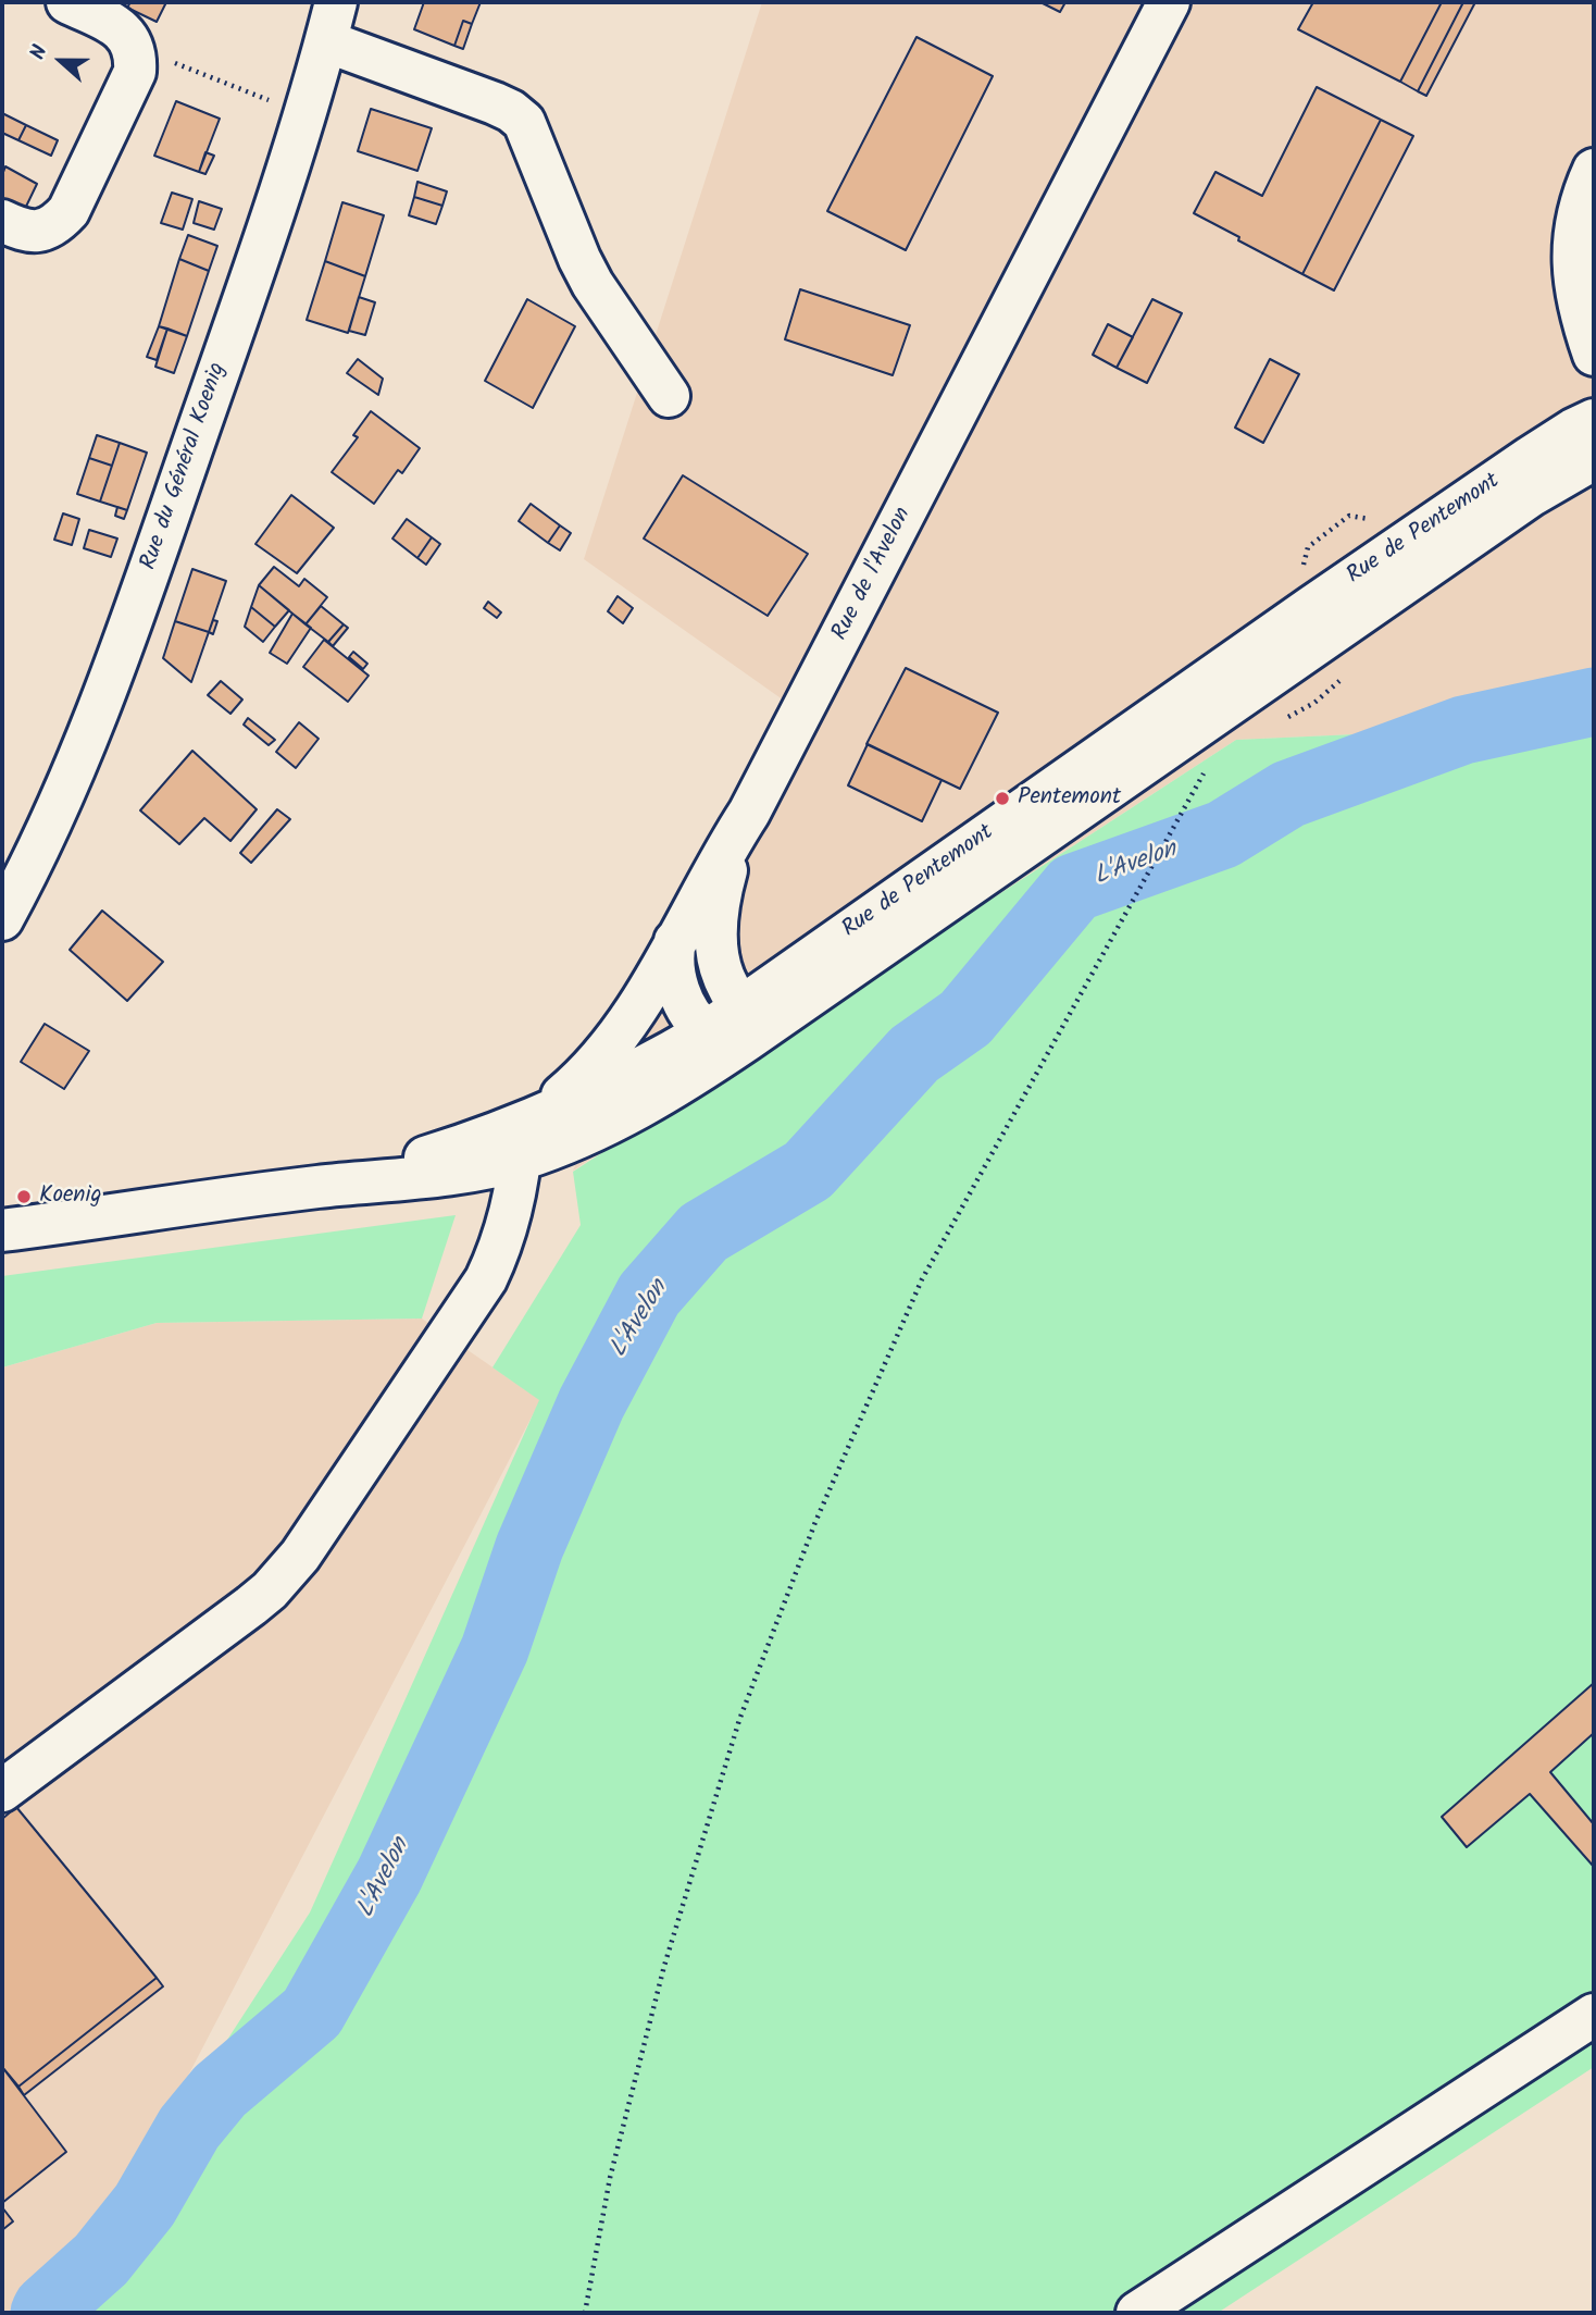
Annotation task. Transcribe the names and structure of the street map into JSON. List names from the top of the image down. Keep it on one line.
{"streets":{"street":["Rue du Général Koenig","Rue de Pentemont","Rue de l'Avelon"]},"crossings":[["Rue de Pentemont","Rue de l'Avelon"]],"water":["L'Avelon"],"places":["Pentemont","Koenig"],"north":"left"}
